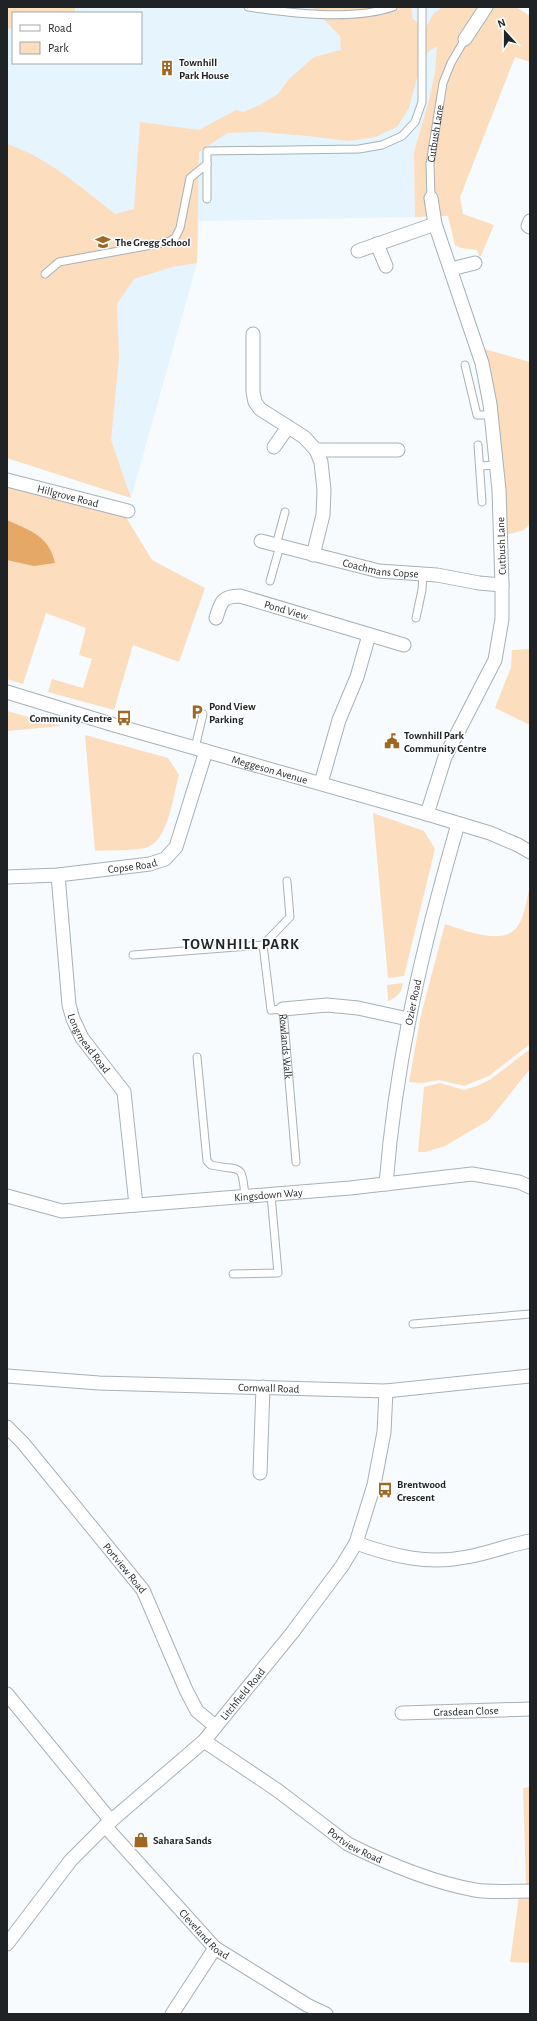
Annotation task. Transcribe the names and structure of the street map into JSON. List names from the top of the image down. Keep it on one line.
{"streets":{"street":["Cutbush Lane","Hillgrove Road","Coachmans Copse","Pond View","Meggeson Avenue","Copse Road","Ozier Road","Longmead Road","Rowlands Walk","Kingsdown Way","Cornwall Road","Portview Road","Litchfield Road","Grasdean Close","Cleveland Road"]},"crossings":[["Cutbush Lane","Coachmans Copse"],["Cutbush Lane","Meggeson Avenue"],["Meggeson Avenue","Copse Road"],["Meggeson Avenue","Ozier Road"],["Copse Road","Longmead Road"],["Ozier Road","Rowlands Walk"],["Ozier Road","Kingsdown Way"],["Longmead Road","Kingsdown Way"],["Cornwall Road","Litchfield Road"],["Portview Road","Litchfield Road"],["Litchfield Road","Cleveland Road"]],"districts":["TOWNHILL PARK"],"places":{"building":["Townhill Park House"],"school or university":["The Gregg School"],"parking":["Pond View Parking"],"bus stop":["Community Centre","Brentwood Crescent"],"public building":["Townhill Park Community Centre"],"shop":["Sahara Sands"]},"legend":["Road","Park"],"north":"top"}
